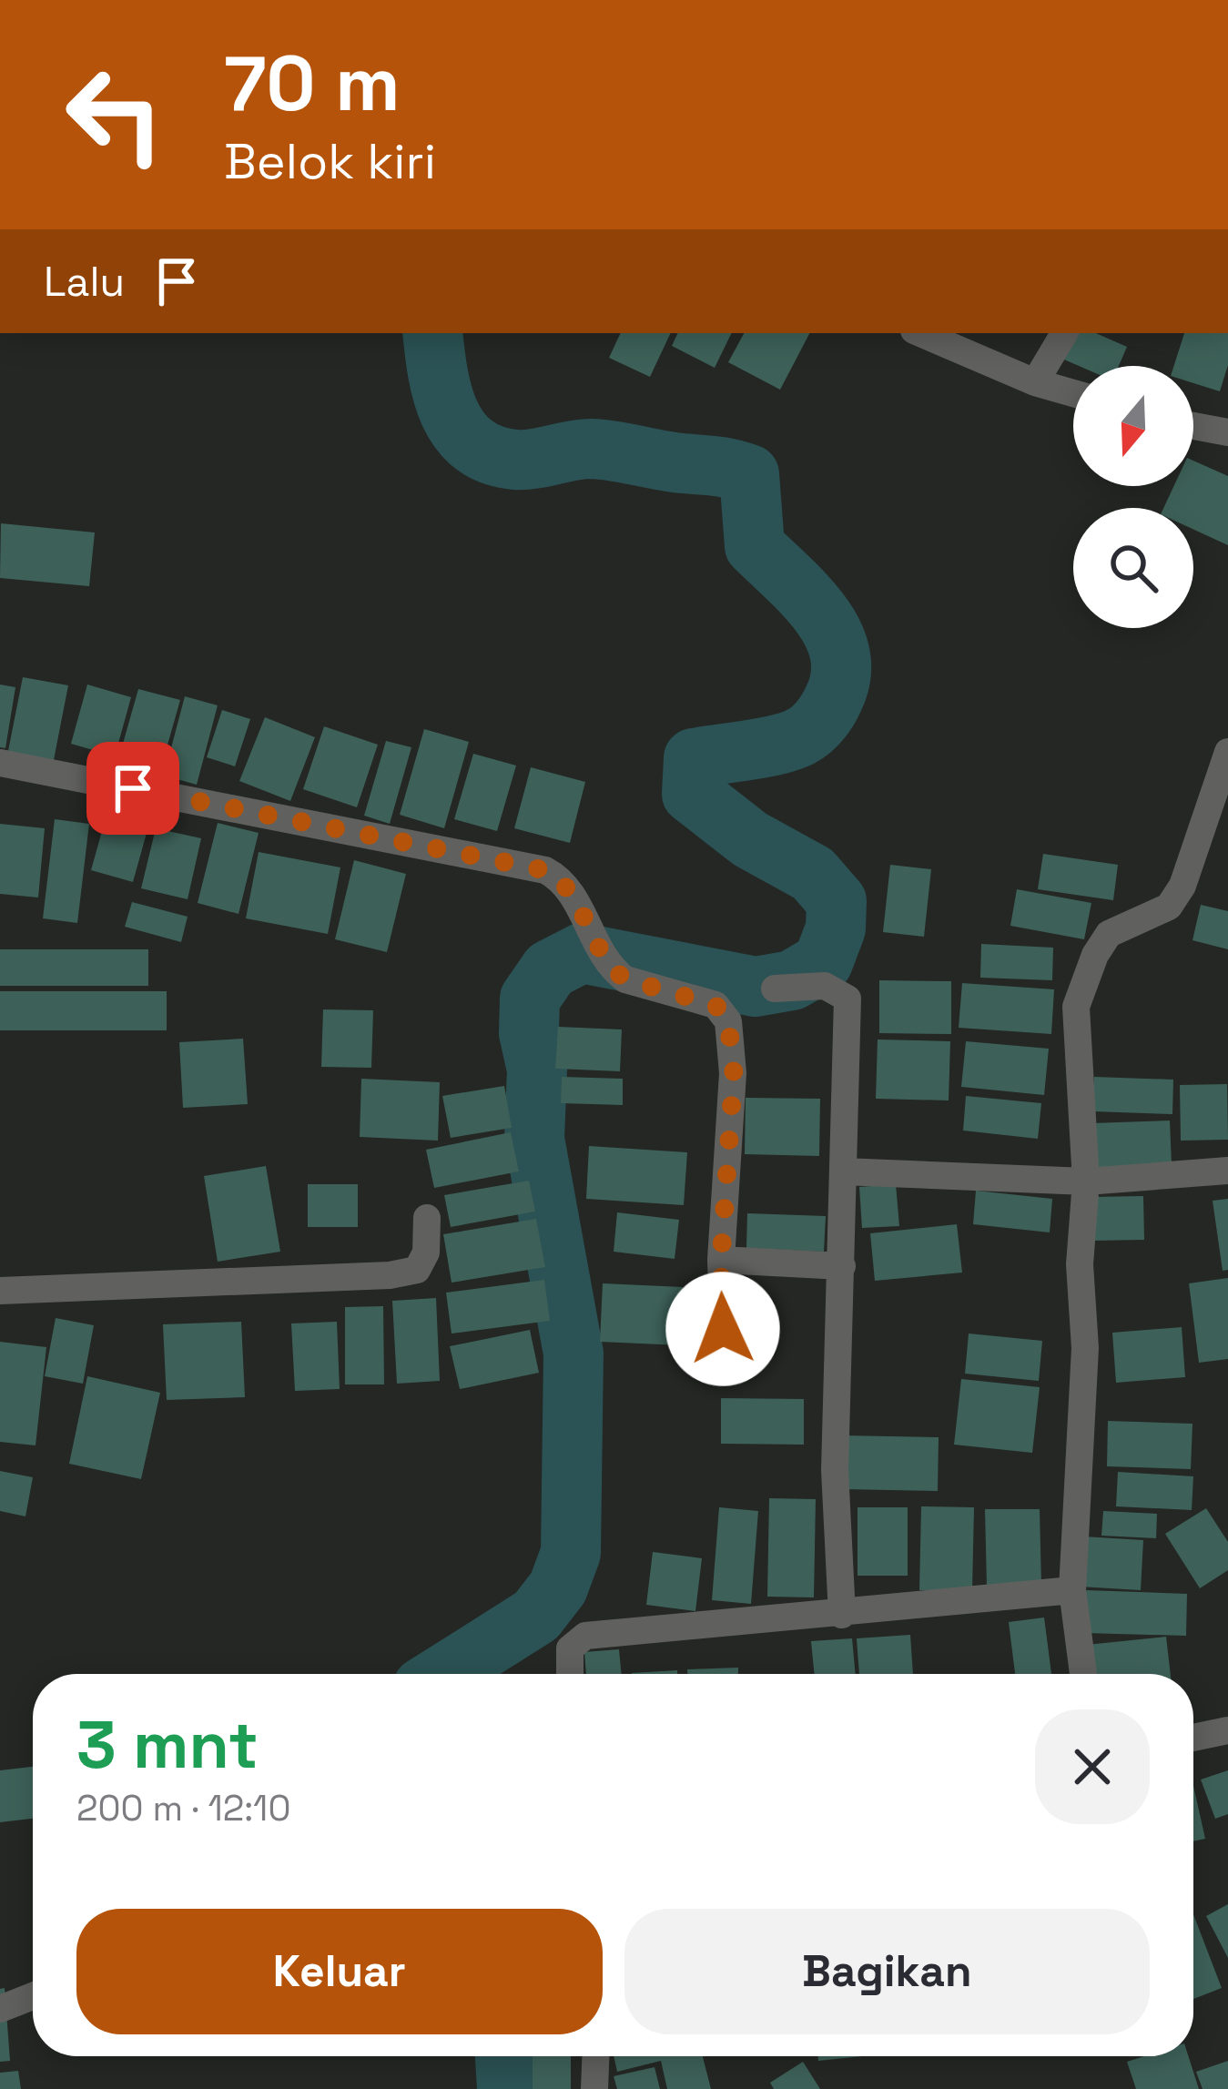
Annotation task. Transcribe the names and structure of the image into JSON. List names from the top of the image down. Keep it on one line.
{"north":"bottom","page":{"turn":["70 m","Belok kiri"],"then":"Lalu","heading":["3 mnt","200 m · 12:10"],"buttons":["Keluar","Bagikan"]}}
